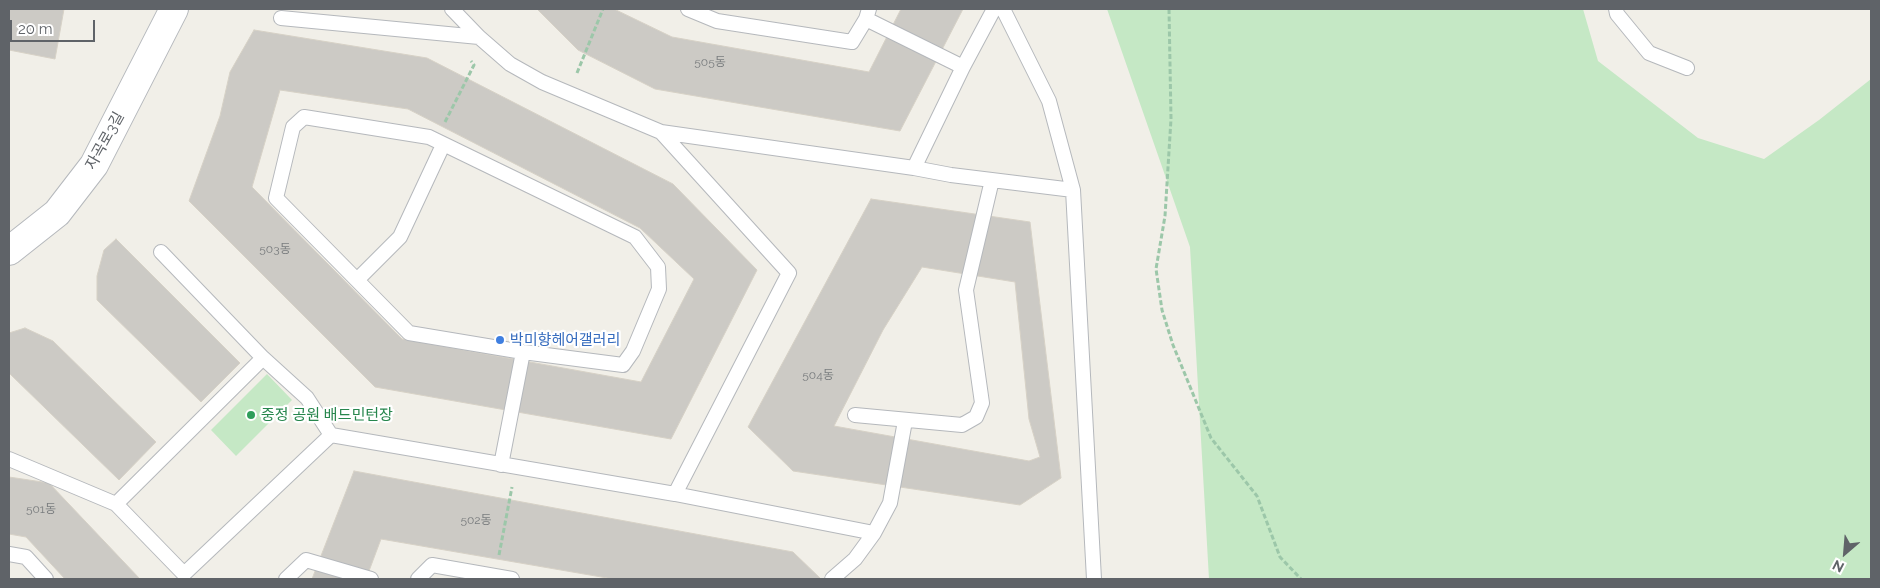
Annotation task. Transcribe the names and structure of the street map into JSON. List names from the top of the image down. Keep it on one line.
{"streets":{"street":["자곡로3길"]},"places":["박미향헤어갤러리","중정 공원 배드민턴장"],"house_numbers":["505동","503동","504동","501동","502동"],"scale_bar":"20 m","north":"bottom left"}
